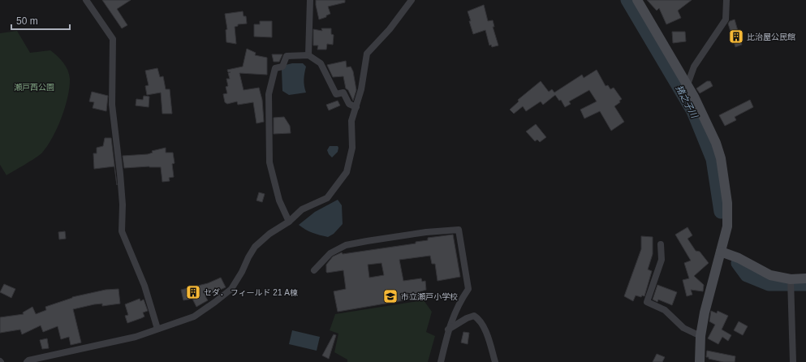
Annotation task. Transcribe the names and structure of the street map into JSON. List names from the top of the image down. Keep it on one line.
{"water":["猪之子川"],"parks":["瀬戸西公園"],"places":{"building":["比治屋公民館","セダ． フィールド 21 A棟"],"school or university":["市立瀬戸小学校"]},"scale_bar":"50 m"}
